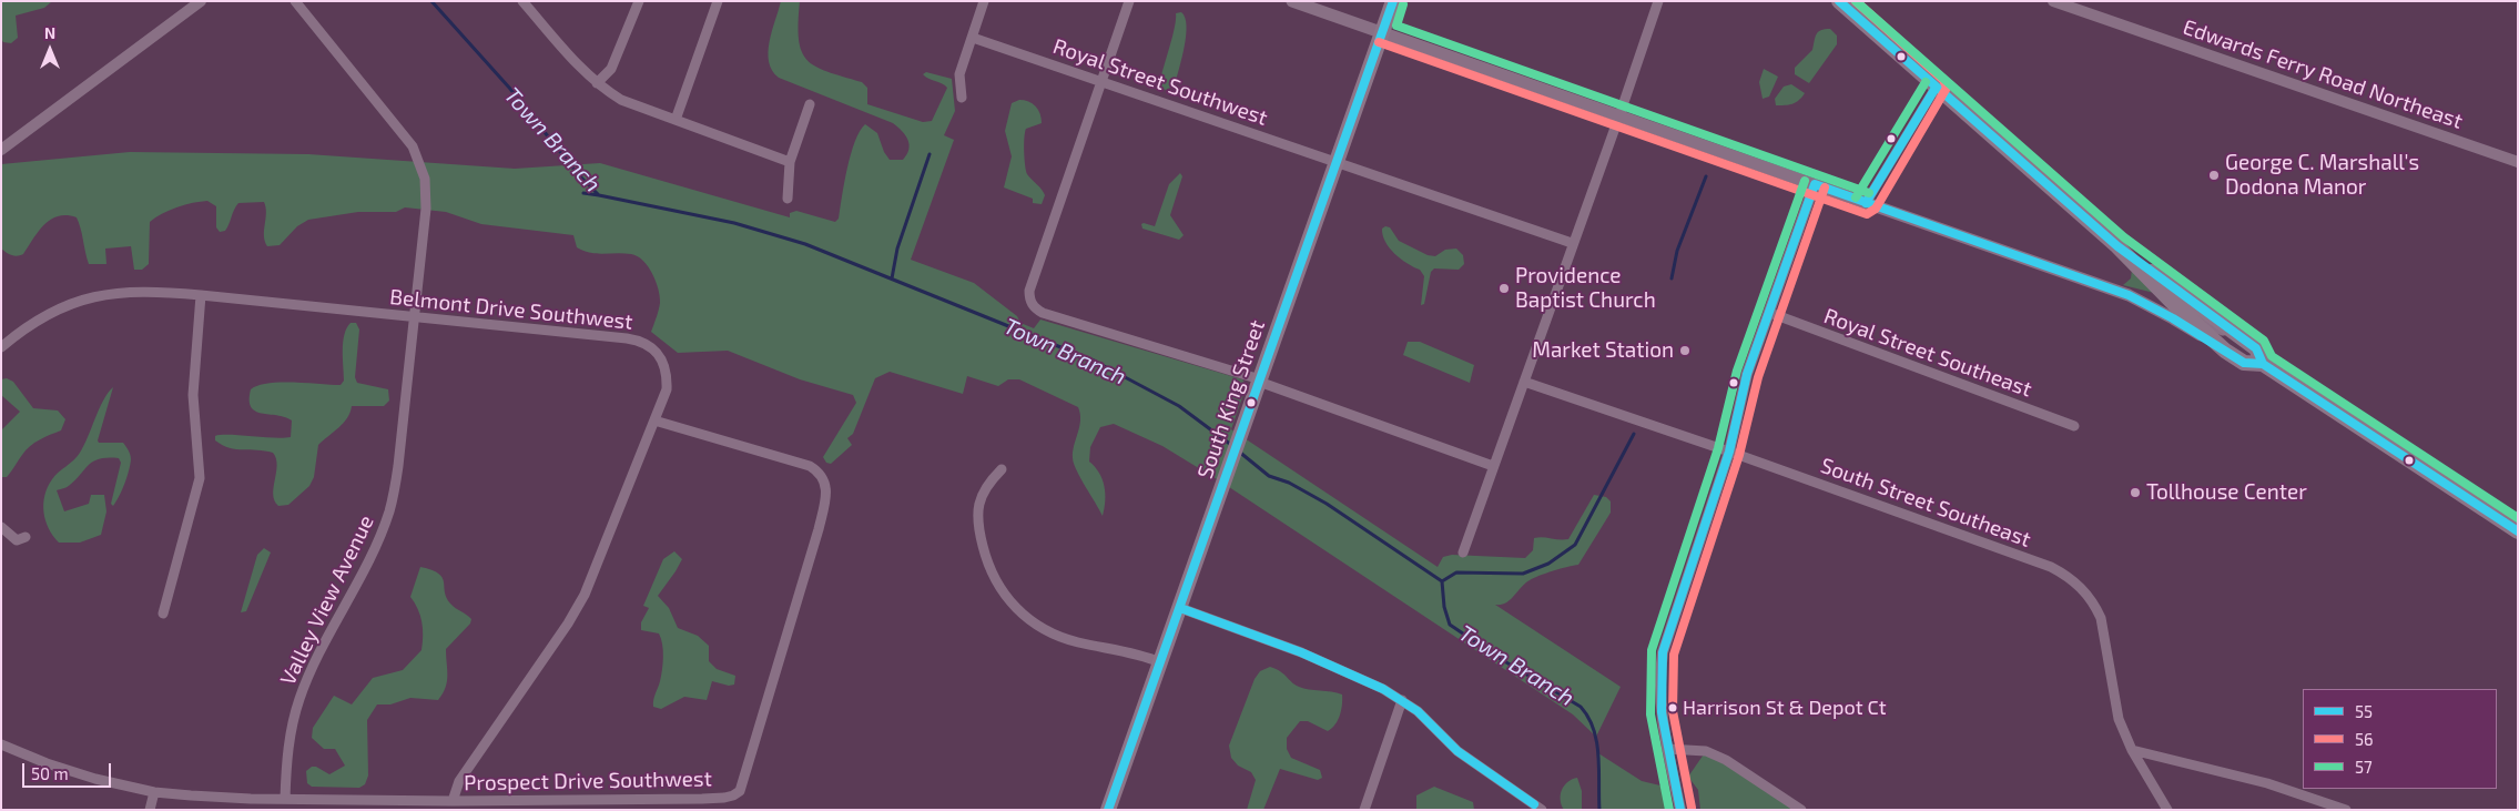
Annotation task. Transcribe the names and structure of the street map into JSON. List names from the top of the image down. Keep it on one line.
{"streets":{"main road":["South King Street"],"street":["Edwards Ferry Road Northeast","Royal Street Southwest","Belmont Drive Southwest","Royal Street Southeast","South Street Southeast","Valley View Avenue","Prospect Drive Southwest"]},"crossings":[["Royal Street Southwest","South King Street"],["Belmont Drive Southwest","Valley View Avenue"],["Belmont Drive Southwest","Prospect Drive Southwest"],["Valley View Avenue","Prospect Drive Southwest"]],"water":["Town Branch"],"places":["George C. Marshall's Dodona Manor","Providence Baptist Church","Market Station","Tollhouse Center","Harrison St & Depot Ct"],"lines":["transit line 55","transit line 56","transit line 57"],"legend":["55","56","57"],"scale_bar":"50 m","north":"top"}
